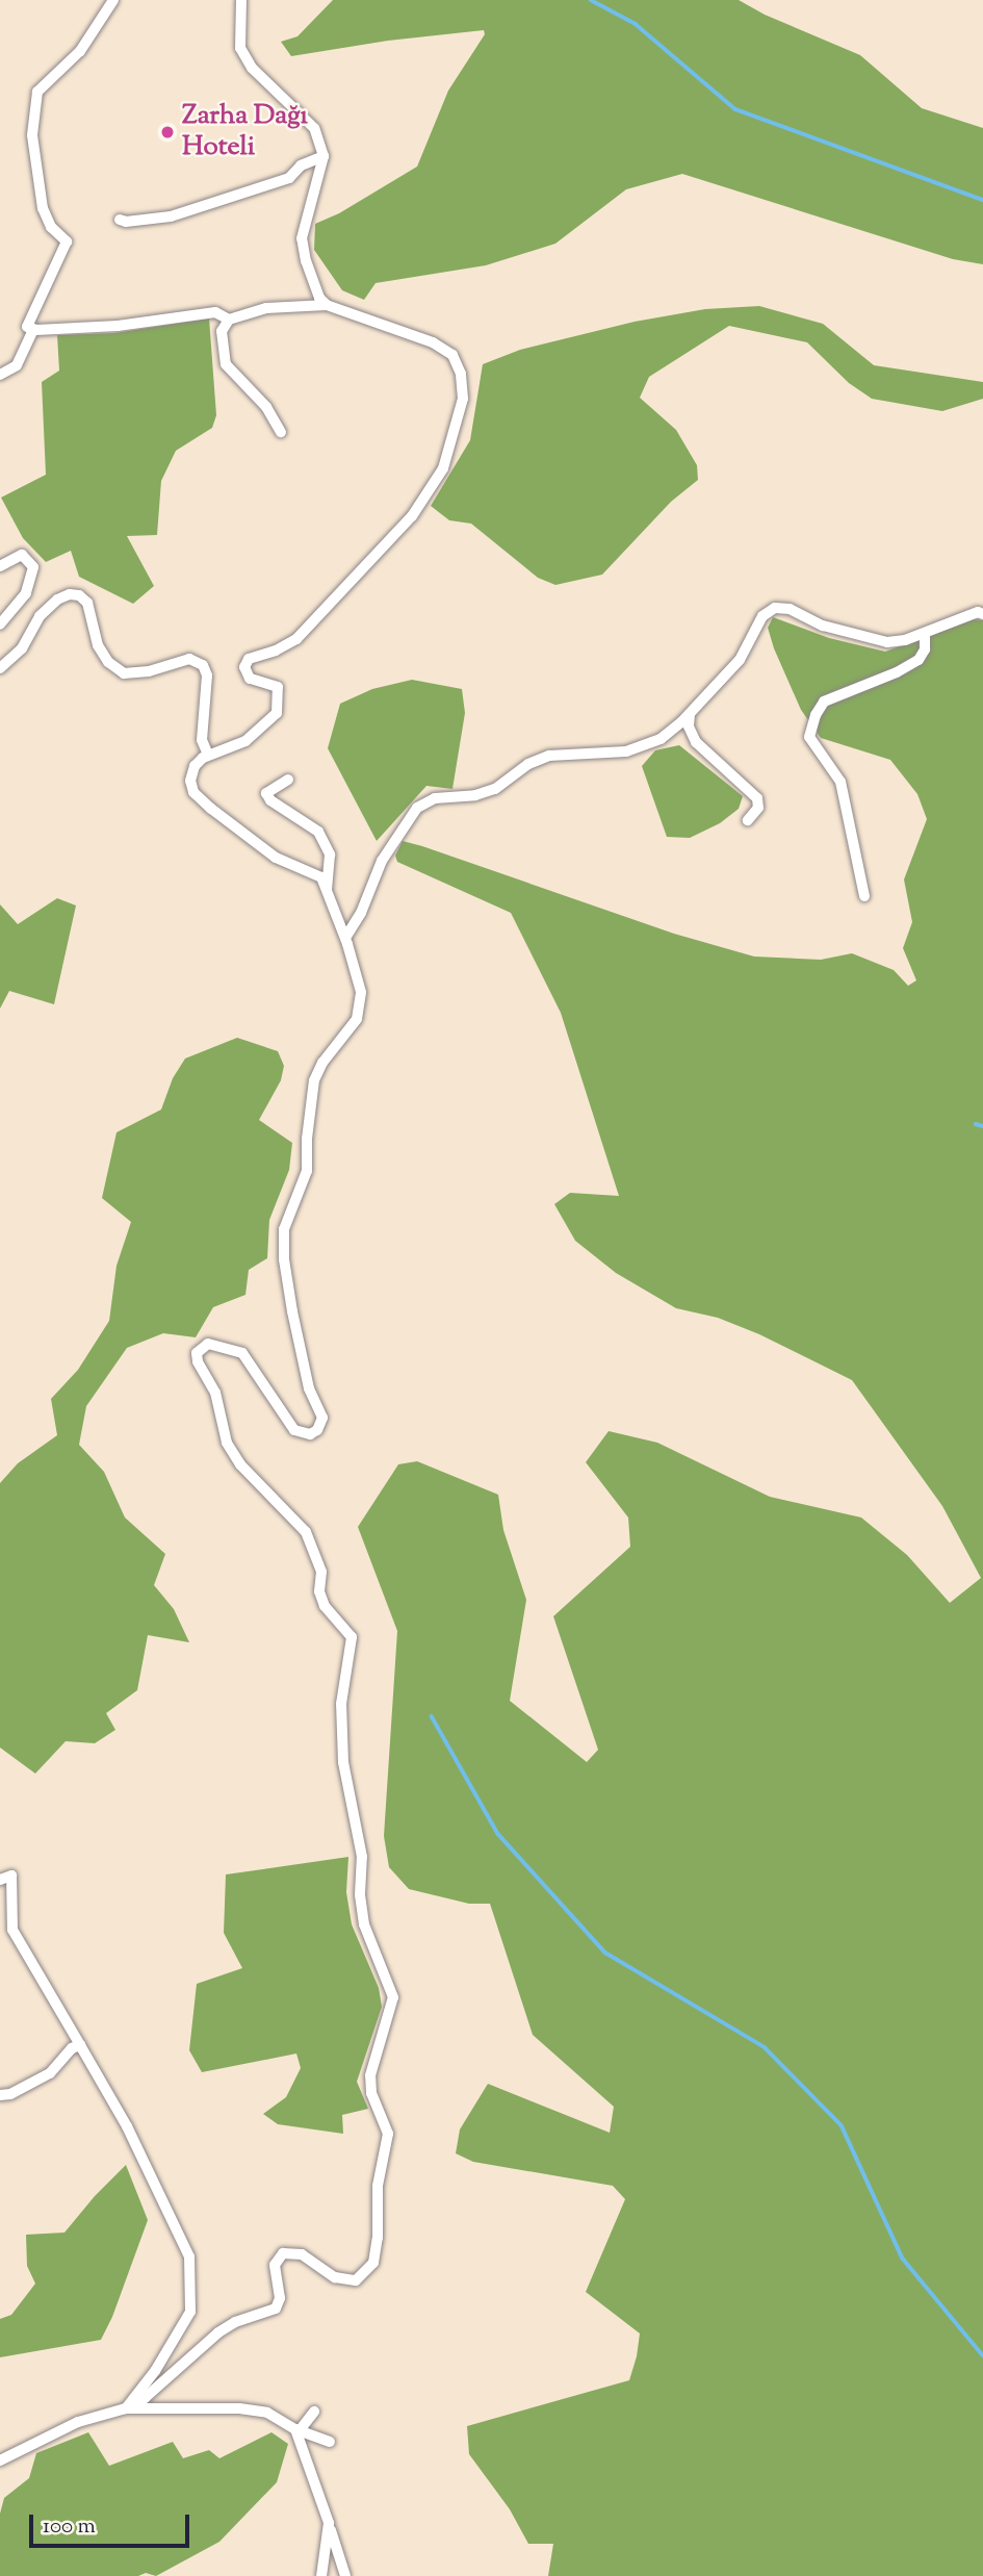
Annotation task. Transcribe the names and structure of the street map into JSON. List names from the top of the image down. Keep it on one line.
{"places":["Zarha Dağı Hoteli"],"scale_bar":"100 m"}
